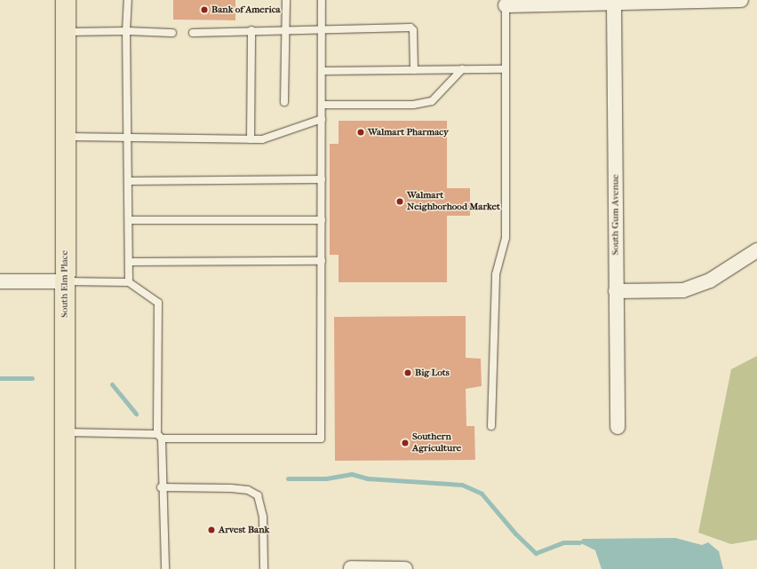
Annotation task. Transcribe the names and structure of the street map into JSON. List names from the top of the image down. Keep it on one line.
{"streets":{"main road":["South Elm Place"],"street":["South Gum Avenue"]},"places":["Bank of America","Walmart Pharmacy","Walmart Neighborhood Market","Big Lots","Southern Agriculture","Arvest Bank"]}
